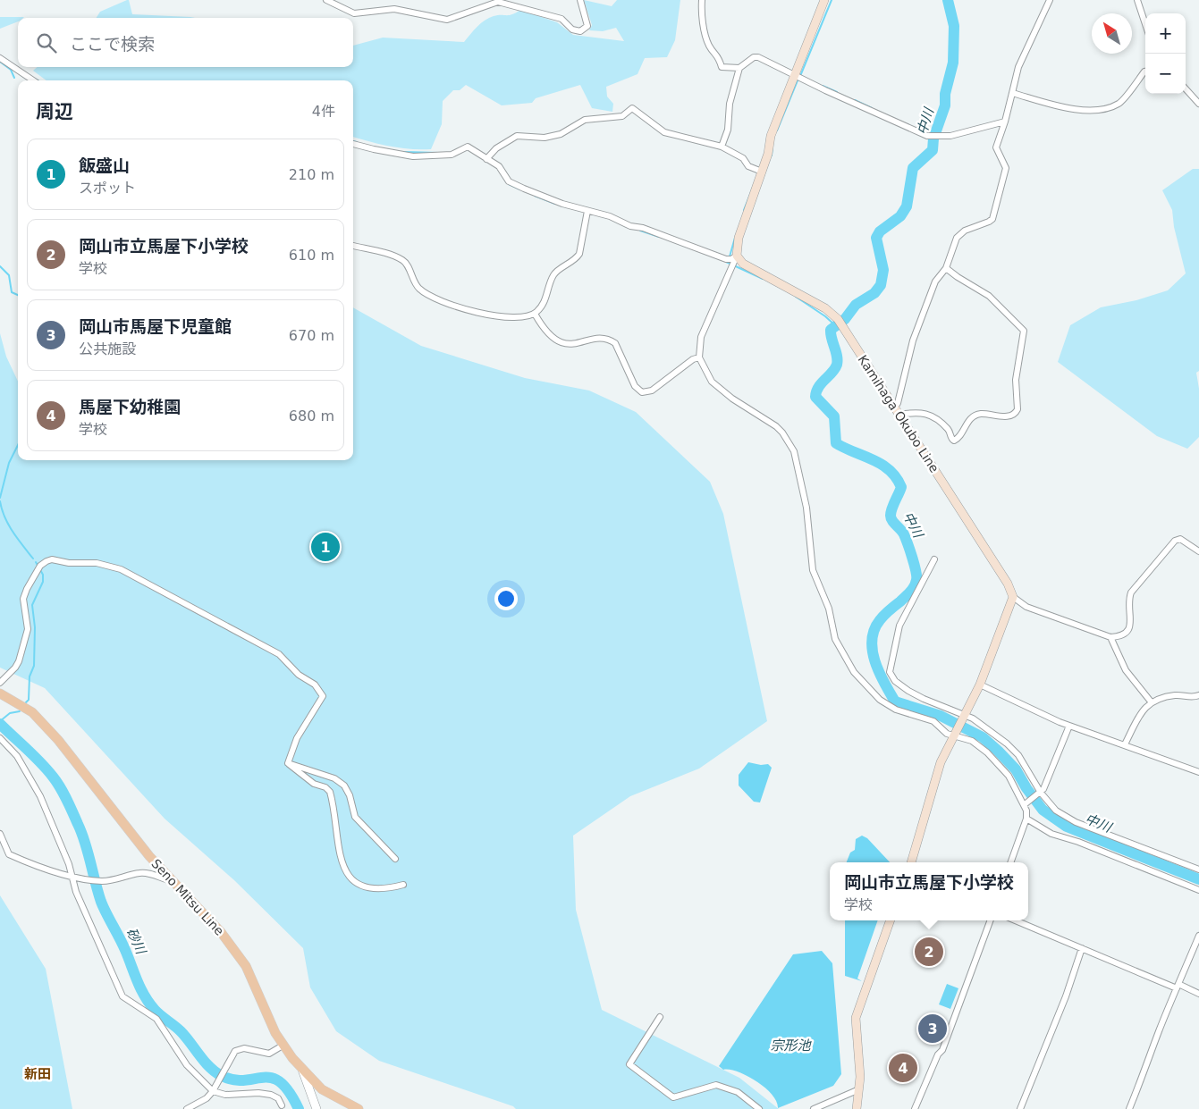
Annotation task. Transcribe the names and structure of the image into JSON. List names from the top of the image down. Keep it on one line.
{"streets":{"main road":["Kamihaga Okubo Line","Seno Mitsu Line"]},"districts":["新田"],"water":["中川","砂川","宗形池"],"north":"top left","page":{"map_buttons":["+","−"],"search":"ここで検索","heading":["周辺","4件"],"list":[{"mark":"1","name":"飯盛山","note":"スポット","value":"210 m"},{"mark":"2","name":"岡山市立馬屋下小学校","note":"学校","value":"610 m"},{"mark":"3","name":"岡山市馬屋下児童館","note":"公共施設","value":"670 m"},{"mark":"4","name":"馬屋下幼稚園","note":"学校","value":"680 m"}],"pins":["1","2","3","4"],"popup":["岡山市立馬屋下小学校","学校"]}}
